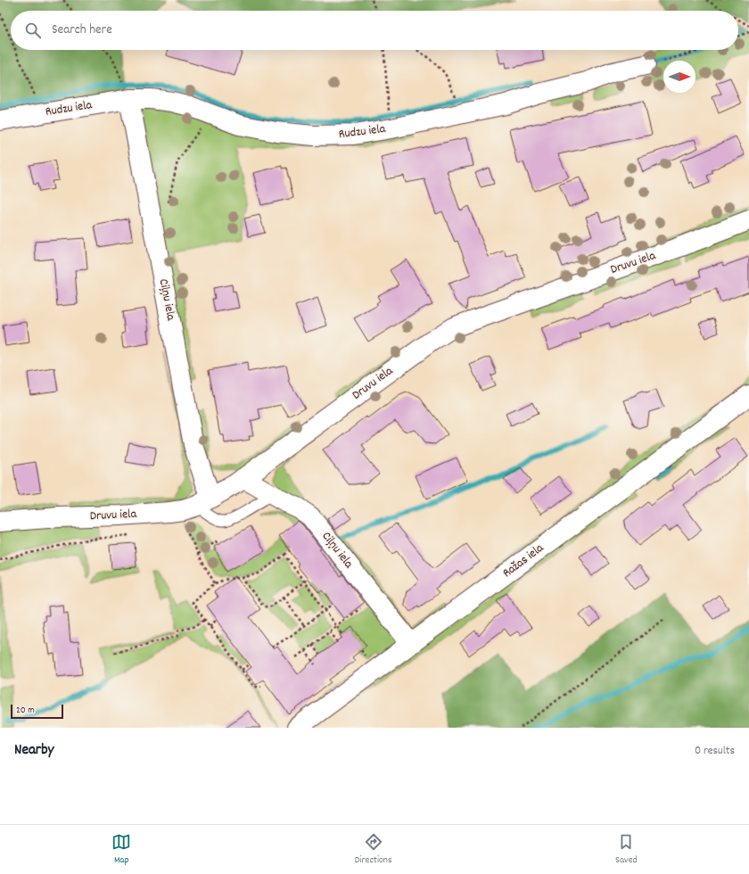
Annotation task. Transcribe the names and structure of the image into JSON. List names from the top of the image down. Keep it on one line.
{"streets":{"street":["Rudzu iela","Druvu iela","Ciļņu iela","Ražas iela"]},"crossings":[["Rudzu iela","Ciļņu iela"],["Druvu iela","Ciļņu iela"],["Ciļņu iela","Ražas iela"]],"scale_bar":"20 m","north":"right","page":{"search":"Search here","scale":"20 m","heading":["Nearby","0 results"],"nav":["Map","Directions","Saved"]}}
